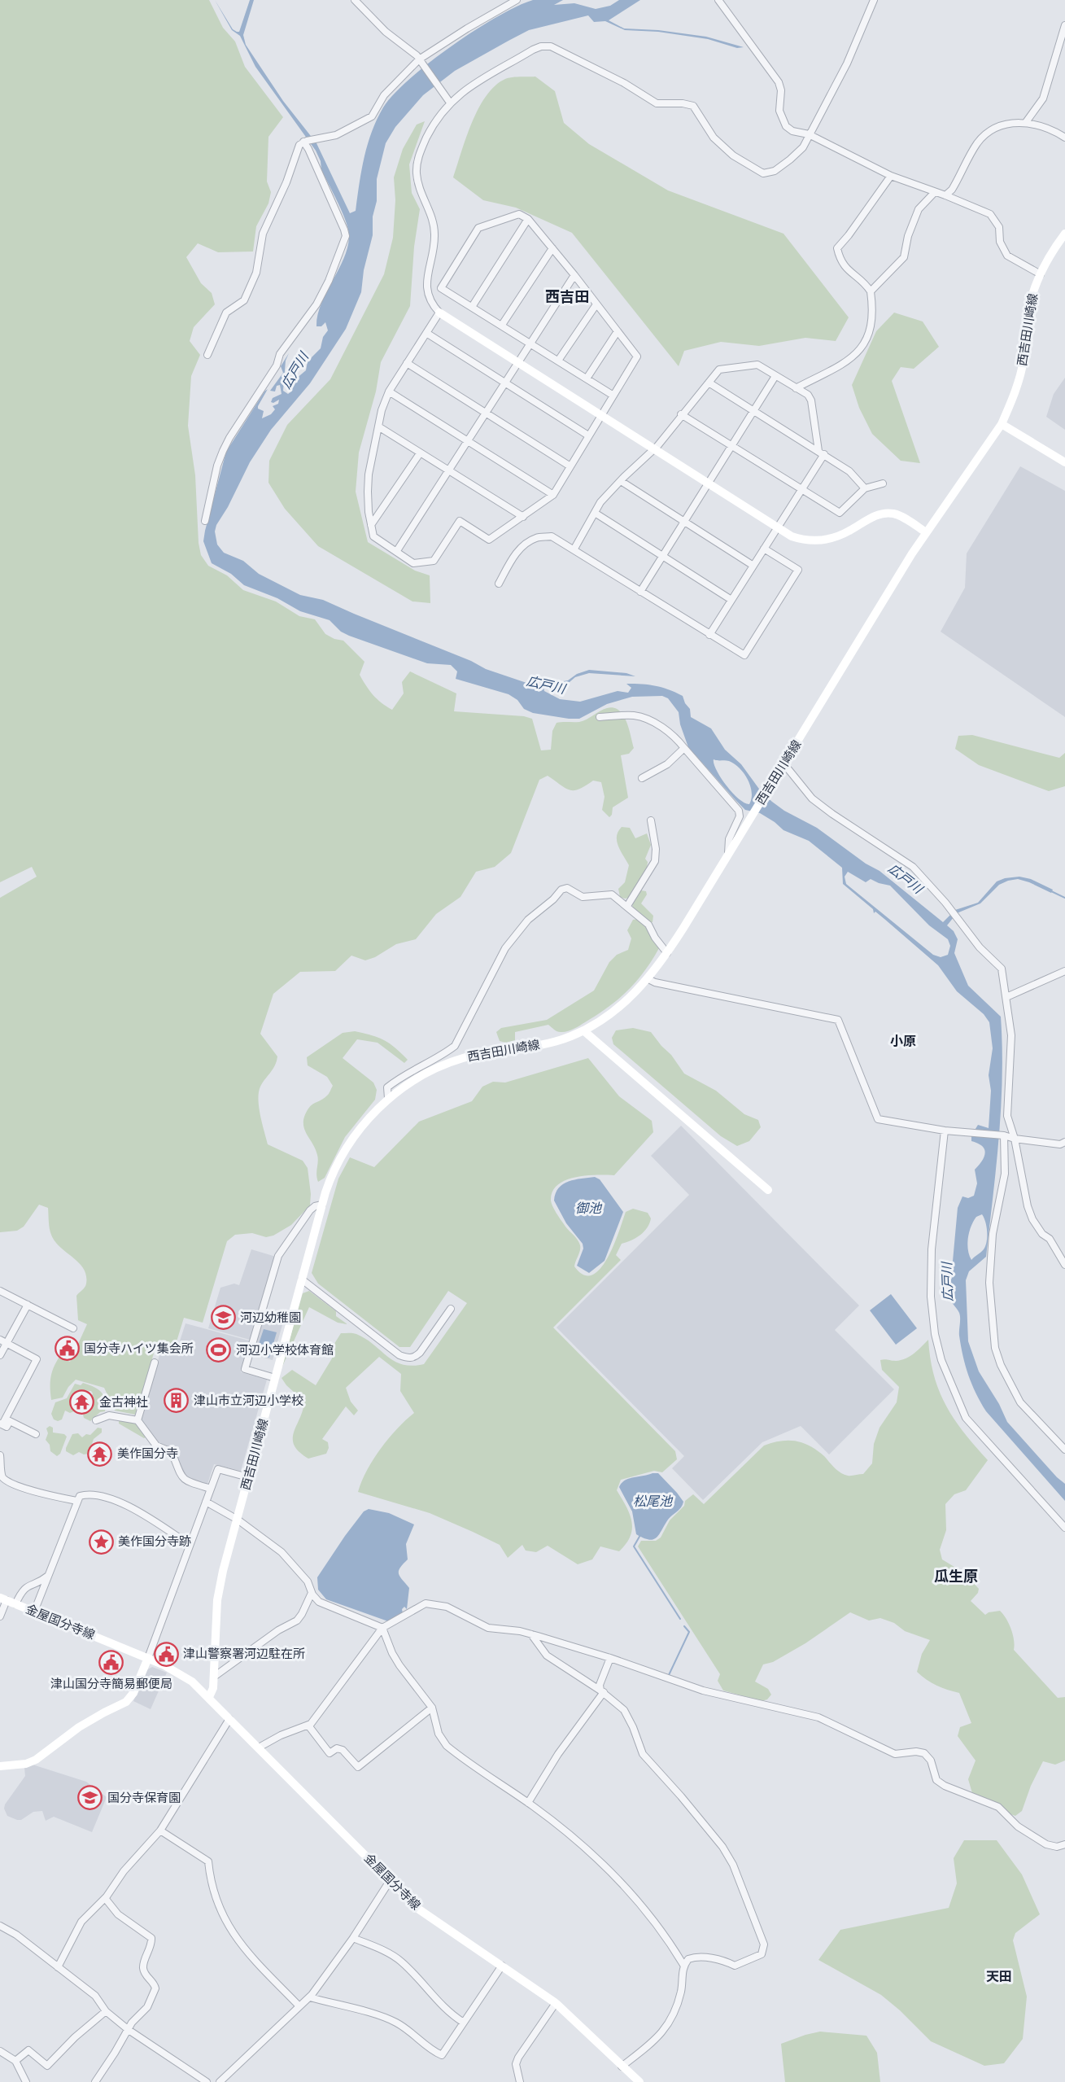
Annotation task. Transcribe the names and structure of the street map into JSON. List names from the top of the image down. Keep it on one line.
{"streets":{"main road":["西吉田川崎線","金屋国分寺線"]},"crossings":[["西吉田川崎線","金屋国分寺線"]],"districts":["西吉田","小原","瓜生原","天田"],"water":["広戸川","御池","松尾池"],"places":{"school or university":["河辺幼稚園","国分寺保育園"],"public building":["国分寺ハイツ集会所","津山警察署河辺駐在所","津山国分寺簡易郵便局"],"sports":["河辺小学校体育館"],"building":["津山市立河辺小学校"],"temple":["金古神社","美作国分寺"],"place":["美作国分寺跡"]}}
